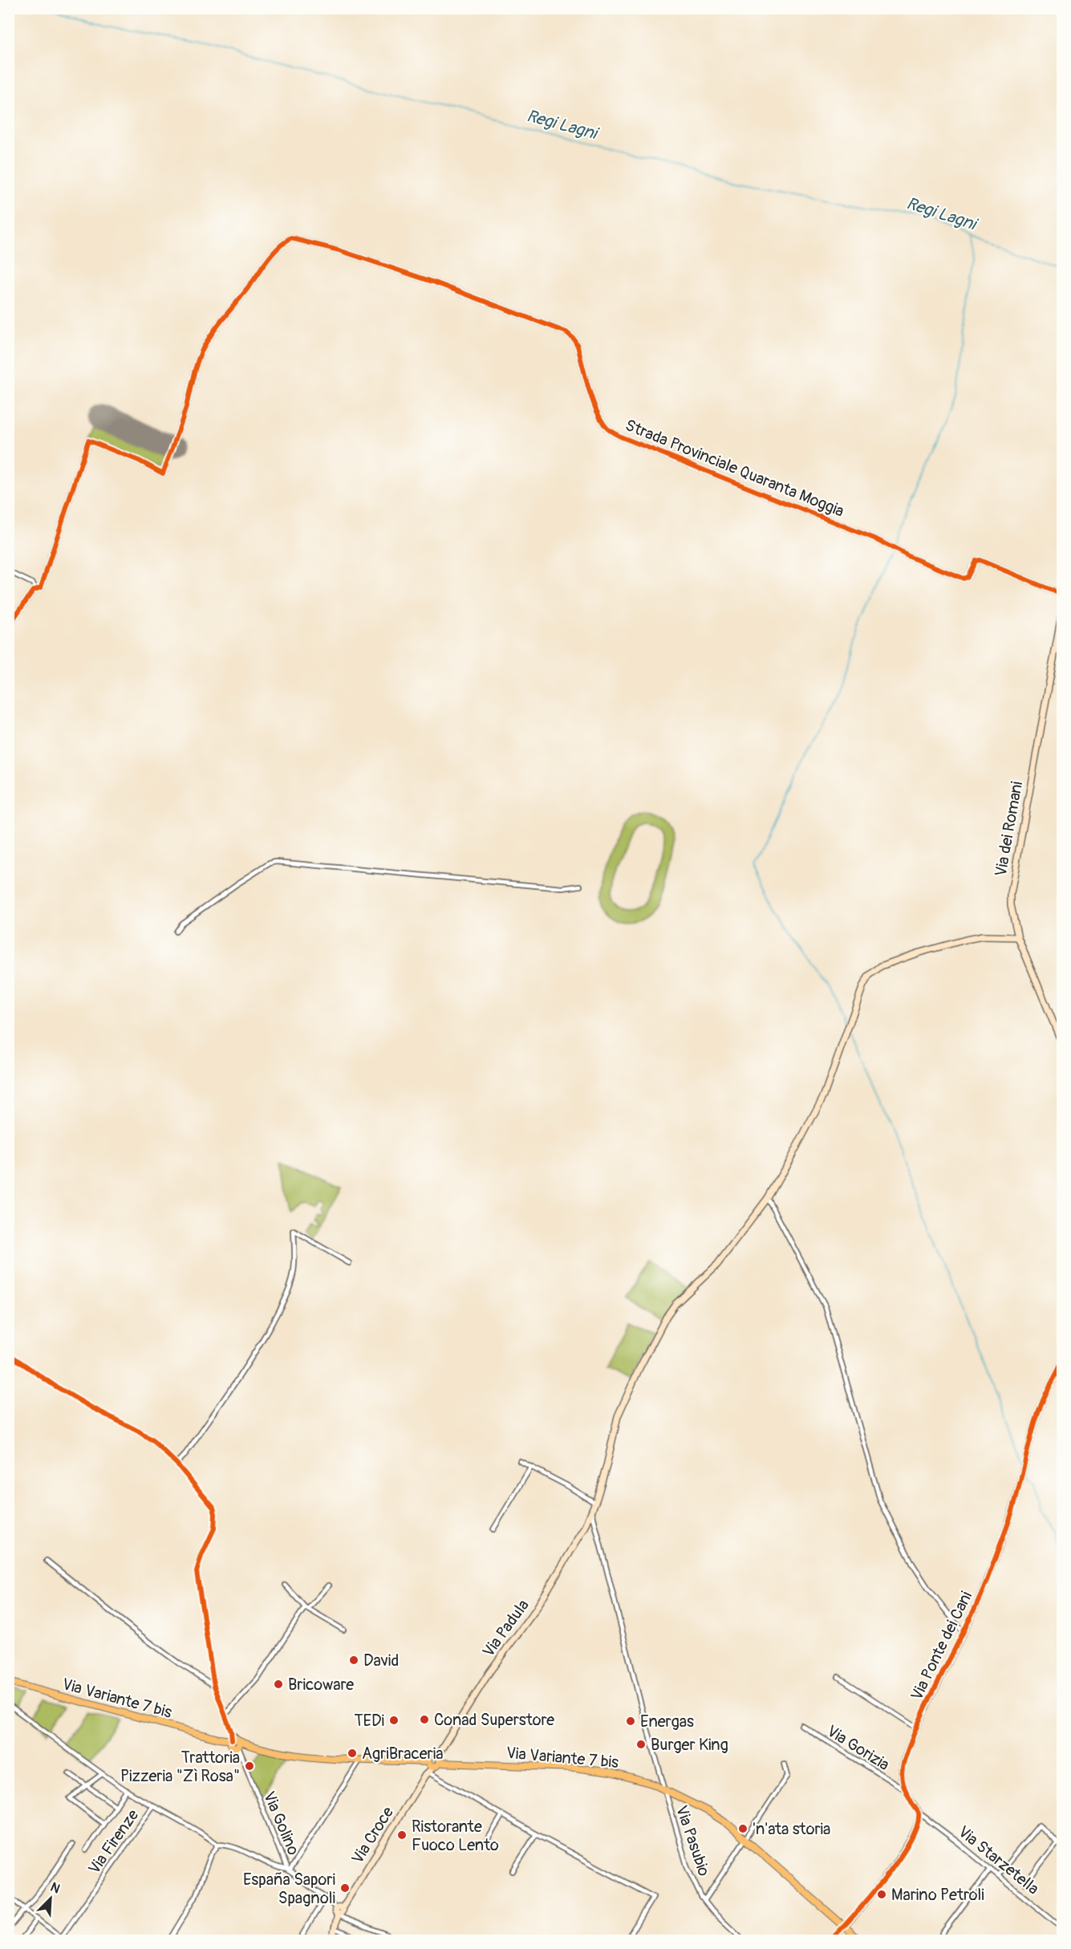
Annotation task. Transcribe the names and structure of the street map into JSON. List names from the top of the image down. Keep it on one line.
{"streets":{"main road":["Via Variante 7 bis"],"street":["Strada Provinciale Quaranta Moggia","Via dei Romani","Via Padula","Via Ponte dei Cani","Via Gorizia","Via Golino","Via Croce","Via Pasubio","Via Firenze","Via Starzetella"]},"crossings":[["Via dei Romani","Via Padula"],["Via Padula","Via Variante 7 bis"],["Via Padula","Via Croce"],["Via Ponte dei Cani","Via Gorizia"],["Via Variante 7 bis","Via Golino"],["Via Variante 7 bis","Via Croce"],["Via Variante 7 bis","Via Pasubio"],["Via Golino","Via Croce"]],"water":["Regi Lagni"],"places":["David","Bricoware","Conad Superstore","TEDi","Energas","Burger King","AgriBraceria","Trattoria Pizzeria \"Zì Rosa\"","'n'ata storia","Ristorante Fuoco Lento","España Sapori Spagnoli","Marino Petroli"],"north":"top right"}
